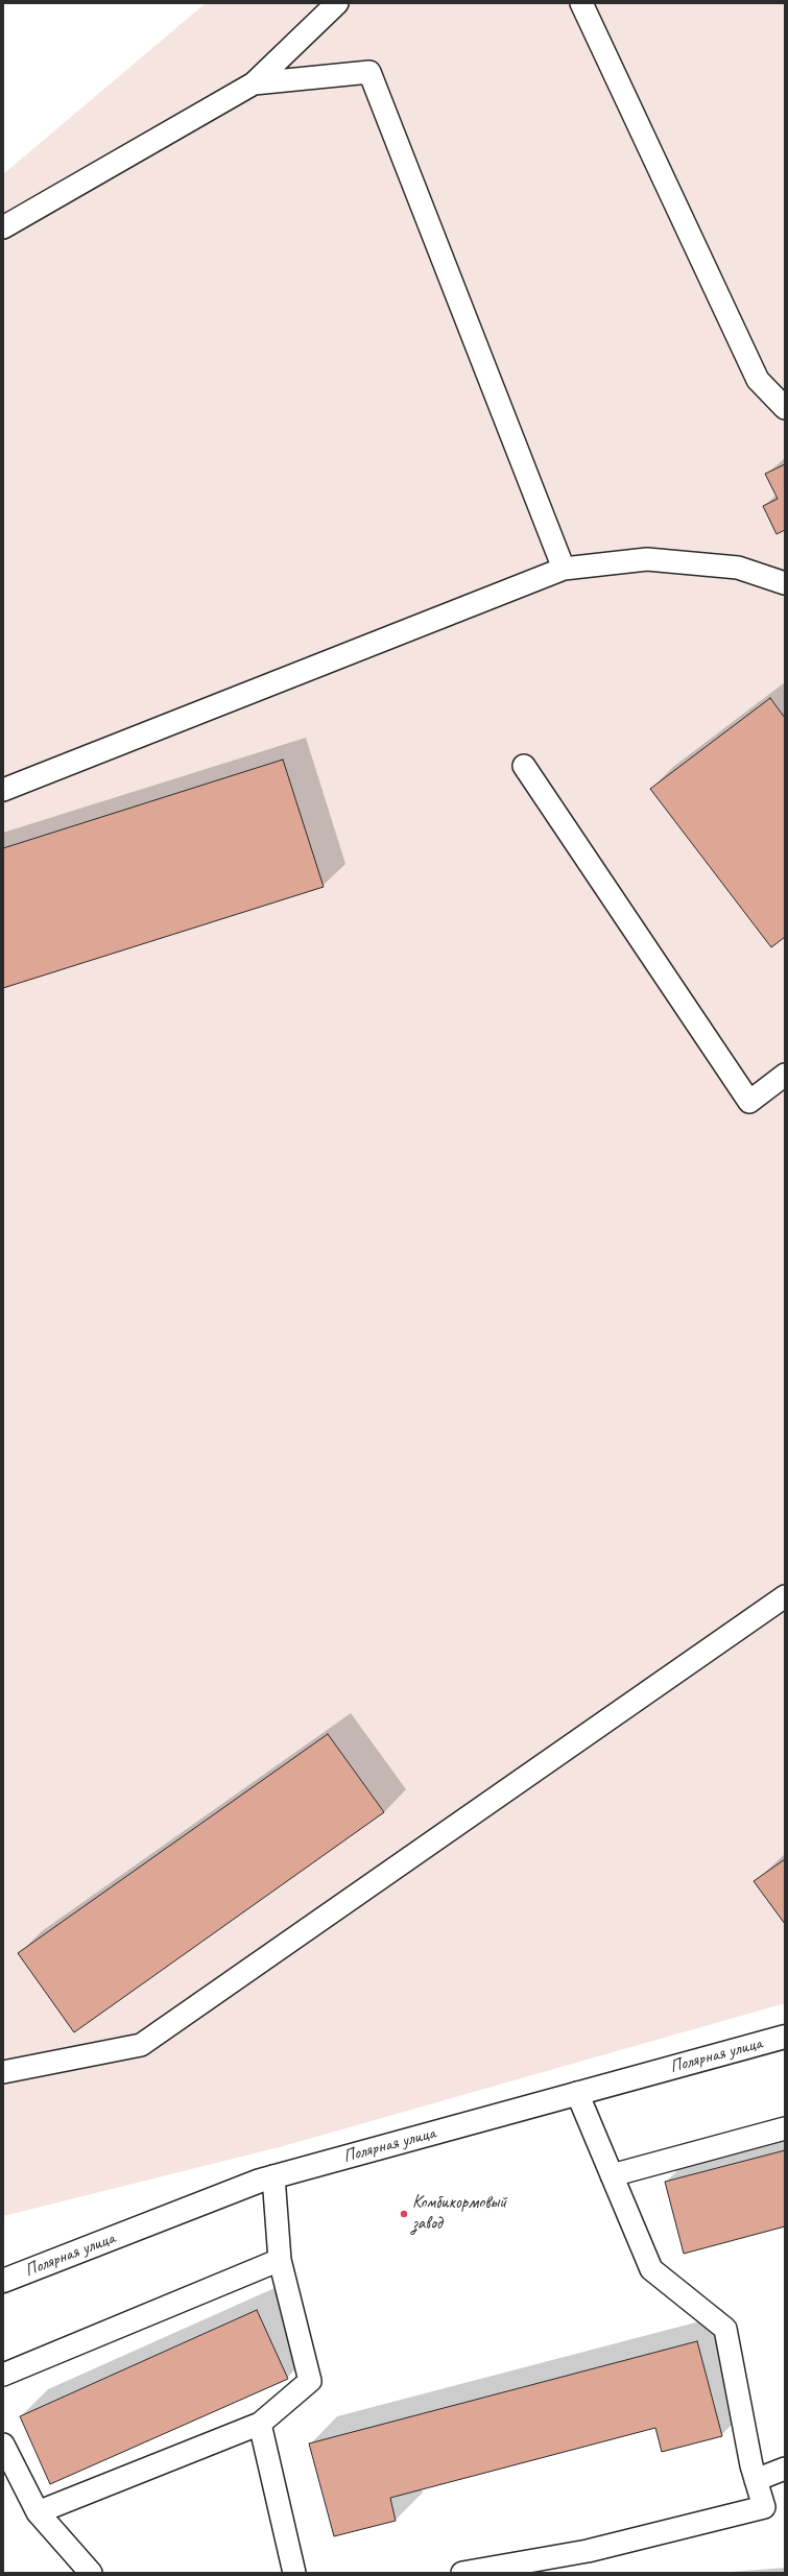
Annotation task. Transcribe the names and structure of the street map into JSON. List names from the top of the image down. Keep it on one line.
{"streets":{"main road":["Полярная улица"]},"places":["Комбикормовый завод"]}
